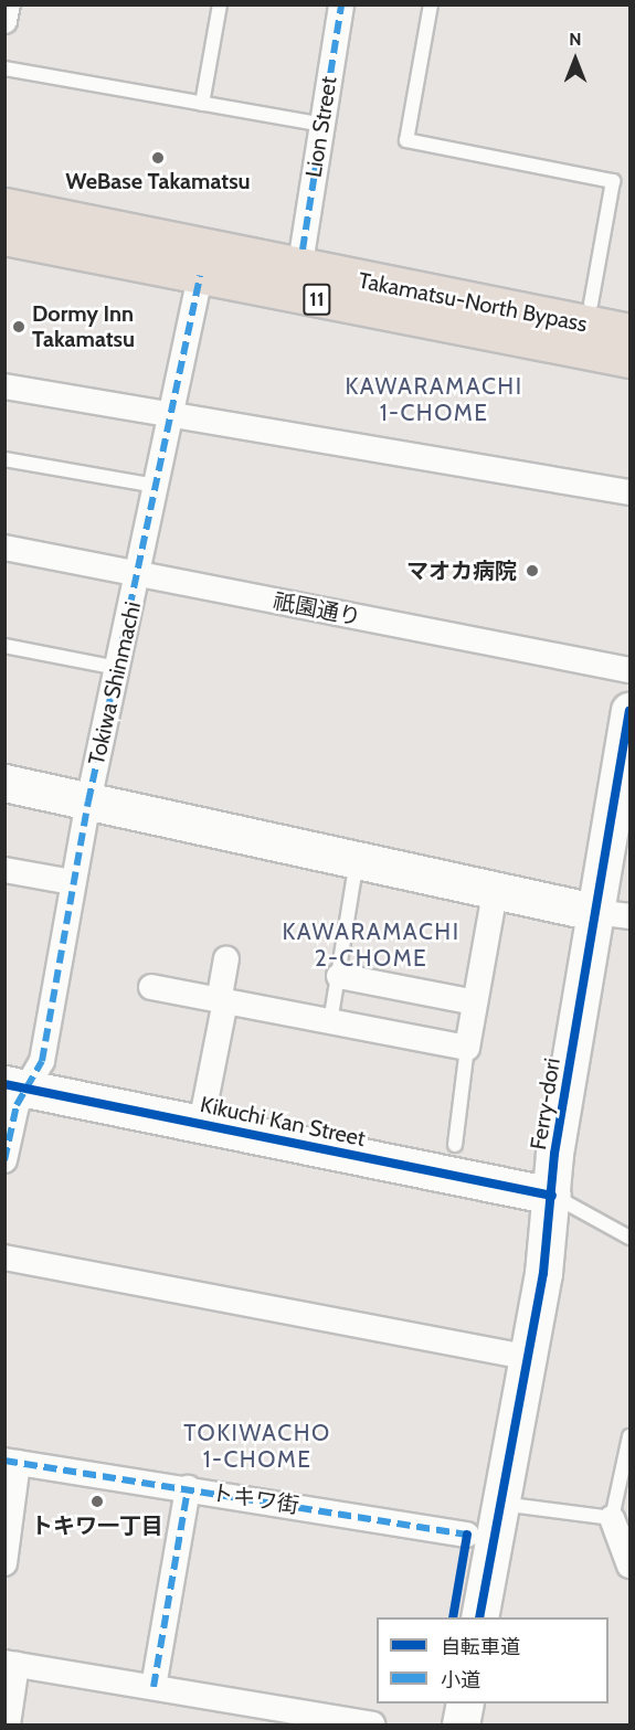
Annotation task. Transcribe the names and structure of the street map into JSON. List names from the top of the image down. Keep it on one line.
{"streets":{"highway":["11","Takamatsu-North Bypass"],"street":["Lion Street","祇園通り","Tokiwa Shinmachi","Ferry-dori","Kikuchi Kan Street","トキワ街"]},"crossings":[["Takamatsu-North Bypass","Tokiwa Shinmachi"],["祇園通り","Tokiwa Shinmachi"],["Tokiwa Shinmachi","Kikuchi Kan Street"],["Ferry-dori","Kikuchi Kan Street"]],"districts":["KAWARAMACHI 1-CHOME","KAWARAMACHI 2-CHOME","TOKIWACHO 1-CHOME"],"places":["WeBase Takamatsu","Dormy Inn Takamatsu","マオカ病院","トキワ一丁目"],"legend":["自転車道","小道"],"north":"top"}
